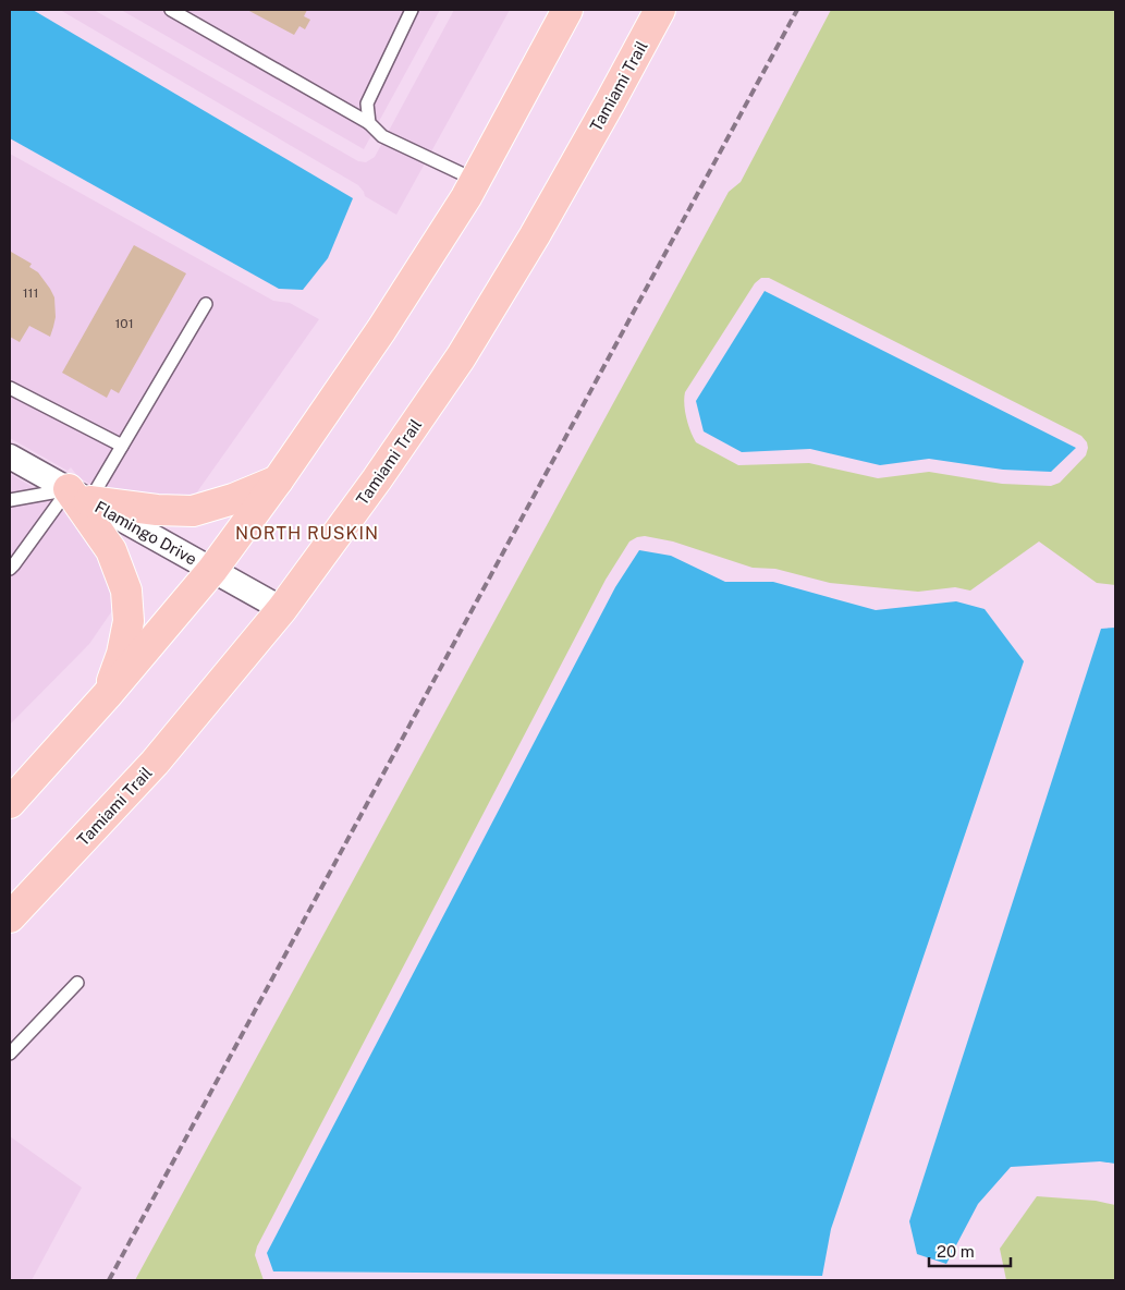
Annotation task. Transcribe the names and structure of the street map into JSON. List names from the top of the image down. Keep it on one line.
{"streets":{"main road":["Tamiami Trail"],"street":["Flamingo Drive"]},"crossings":[["Tamiami Trail","Flamingo Drive"]],"districts":["NORTH RUSKIN"],"house_numbers":["111","101"],"scale_bar":"20 m"}
